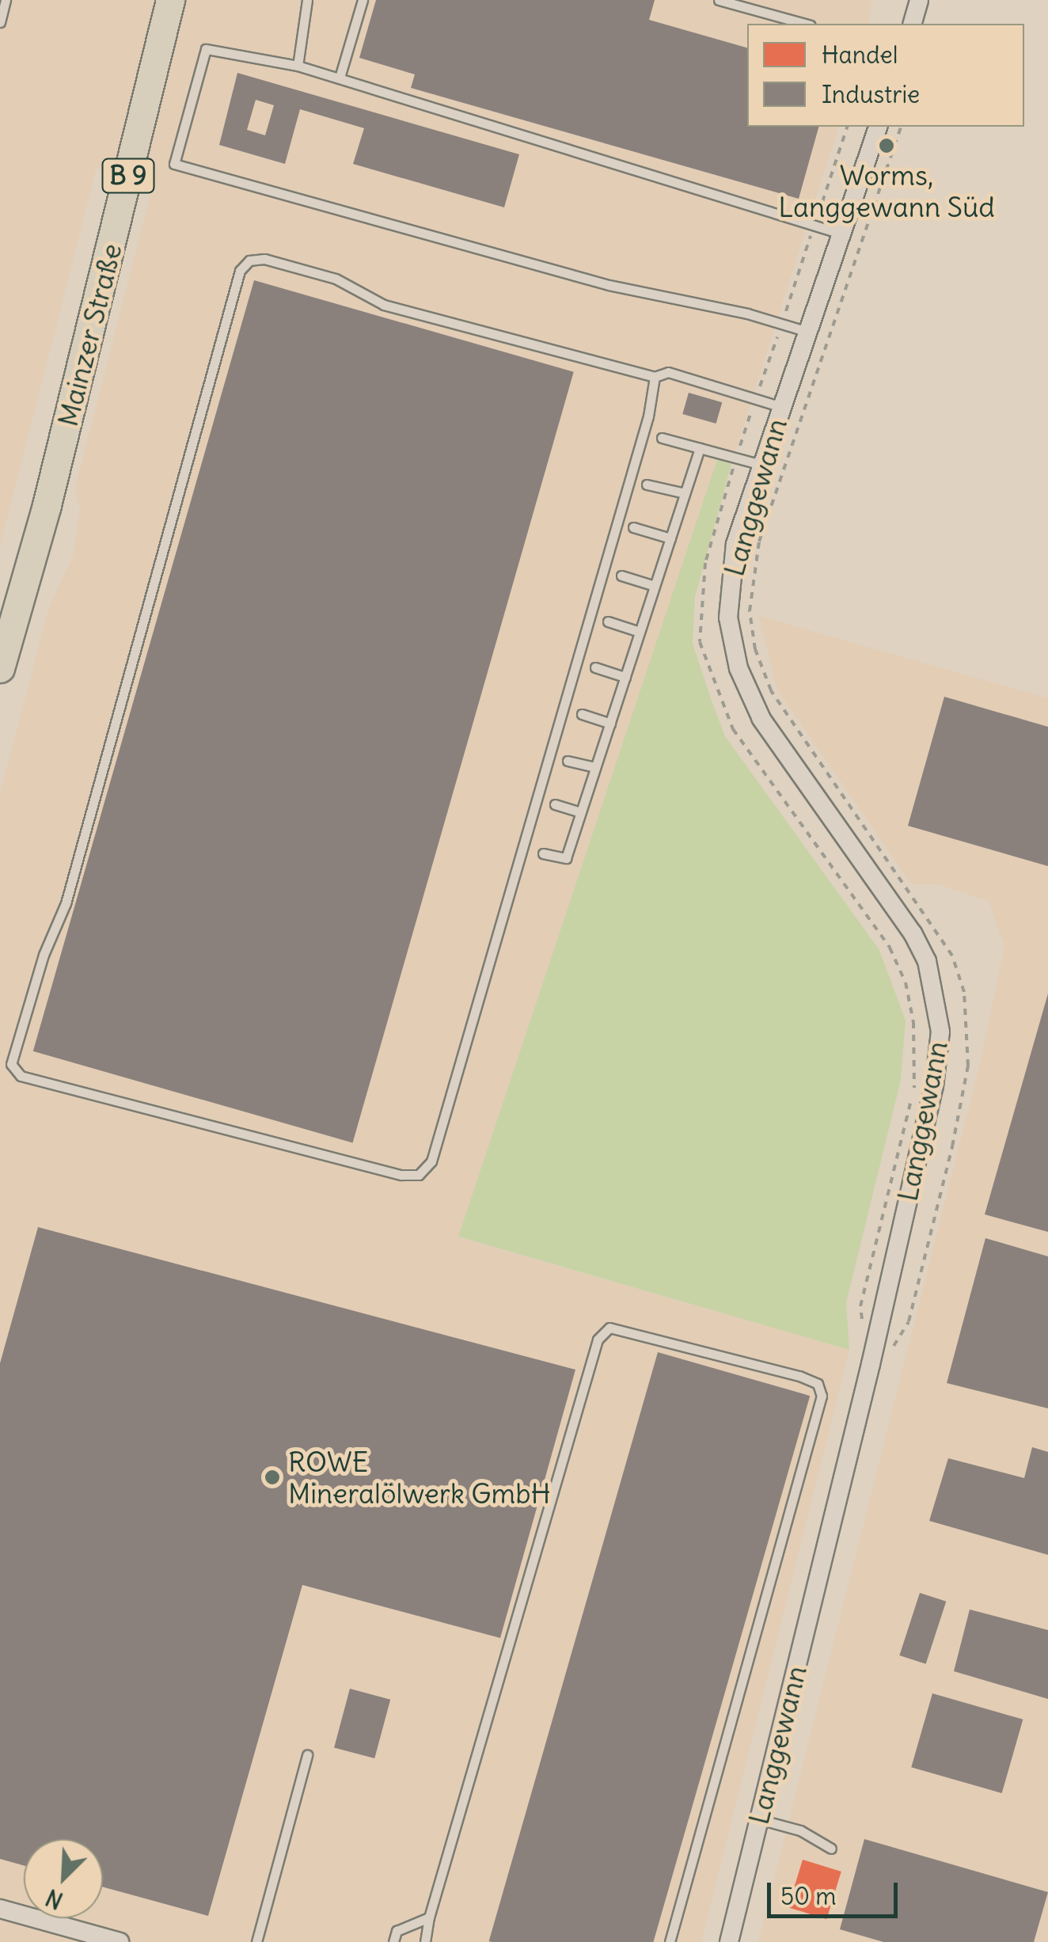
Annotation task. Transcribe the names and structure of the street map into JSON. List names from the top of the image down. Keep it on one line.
{"streets":{"main road":["B 9","Mainzer Straße"],"street":["Langgewann"]},"places":["Worms, Langgewann Süd","ROWE Mineralölwerk GmbH"],"legend":["Handel","Industrie"],"scale_bar":"50 m","north":"bottom left"}
